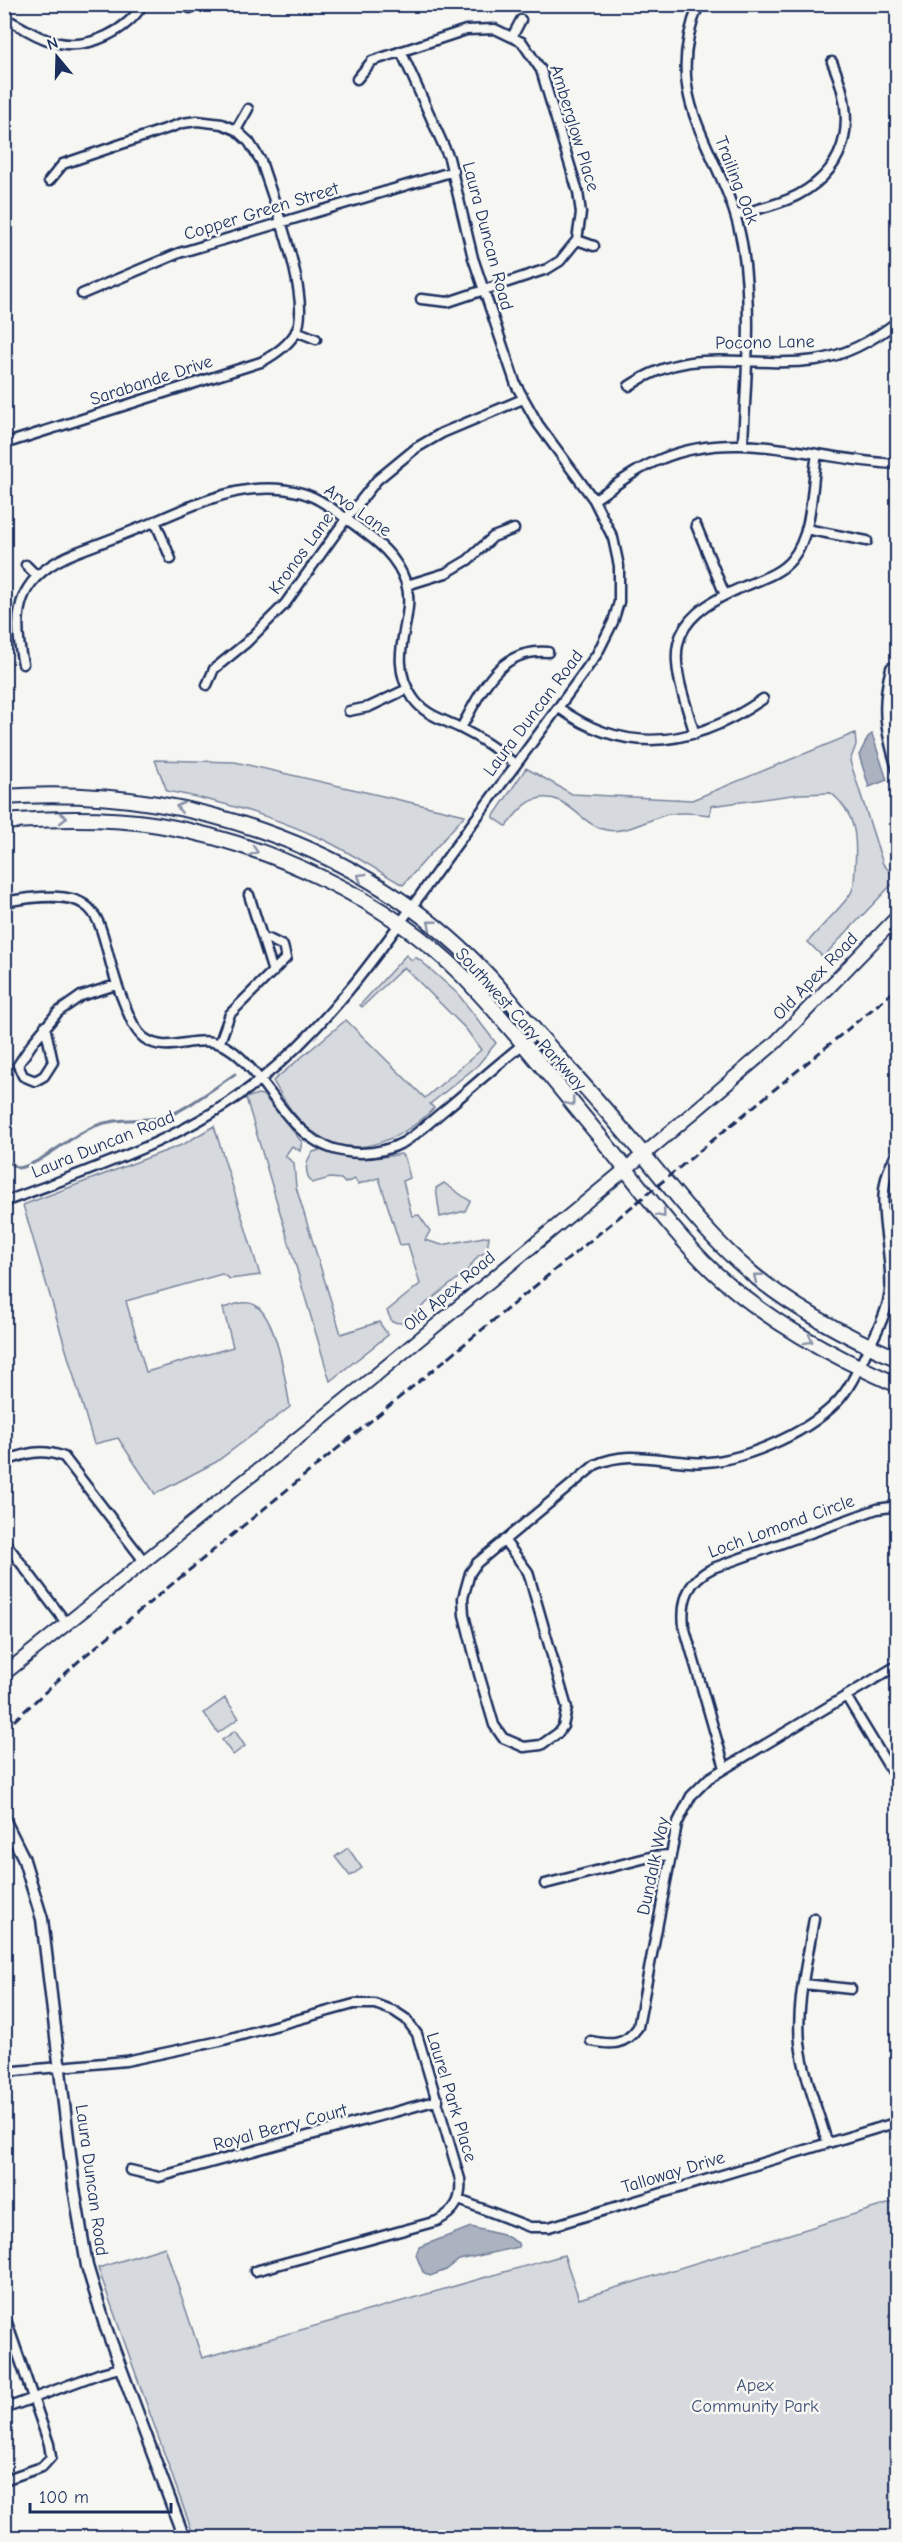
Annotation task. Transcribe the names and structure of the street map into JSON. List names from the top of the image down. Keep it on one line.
{"streets":{"main road":["Old Apex Road","Southwest Cary Parkway"],"street":["Amberglow Place","Trailing Oak","Copper Green Street","Laura Duncan Road","Pocono Lane","Sarabande Drive","Arvo Lane","Kronos Lane","Loch Lomond Circle","Dundalk Way","Laurel Park Place","Royal Berry Court","Talloway Drive"]},"crossings":[["Trailing Oak","Pocono Lane"],["Copper Green Street","Laura Duncan Road"],["Laura Duncan Road","Kronos Lane"],["Laura Duncan Road","Southwest Cary Parkway"],["Laura Duncan Road","Laurel Park Place"],["Arvo Lane","Kronos Lane"],["Old Apex Road","Southwest Cary Parkway"],["Loch Lomond Circle","Dundalk Way"],["Laurel Park Place","Royal Berry Court"],["Laurel Park Place","Talloway Drive"]],"parks":["Apex Community Park"],"scale_bar":"100 m","north":"top"}
